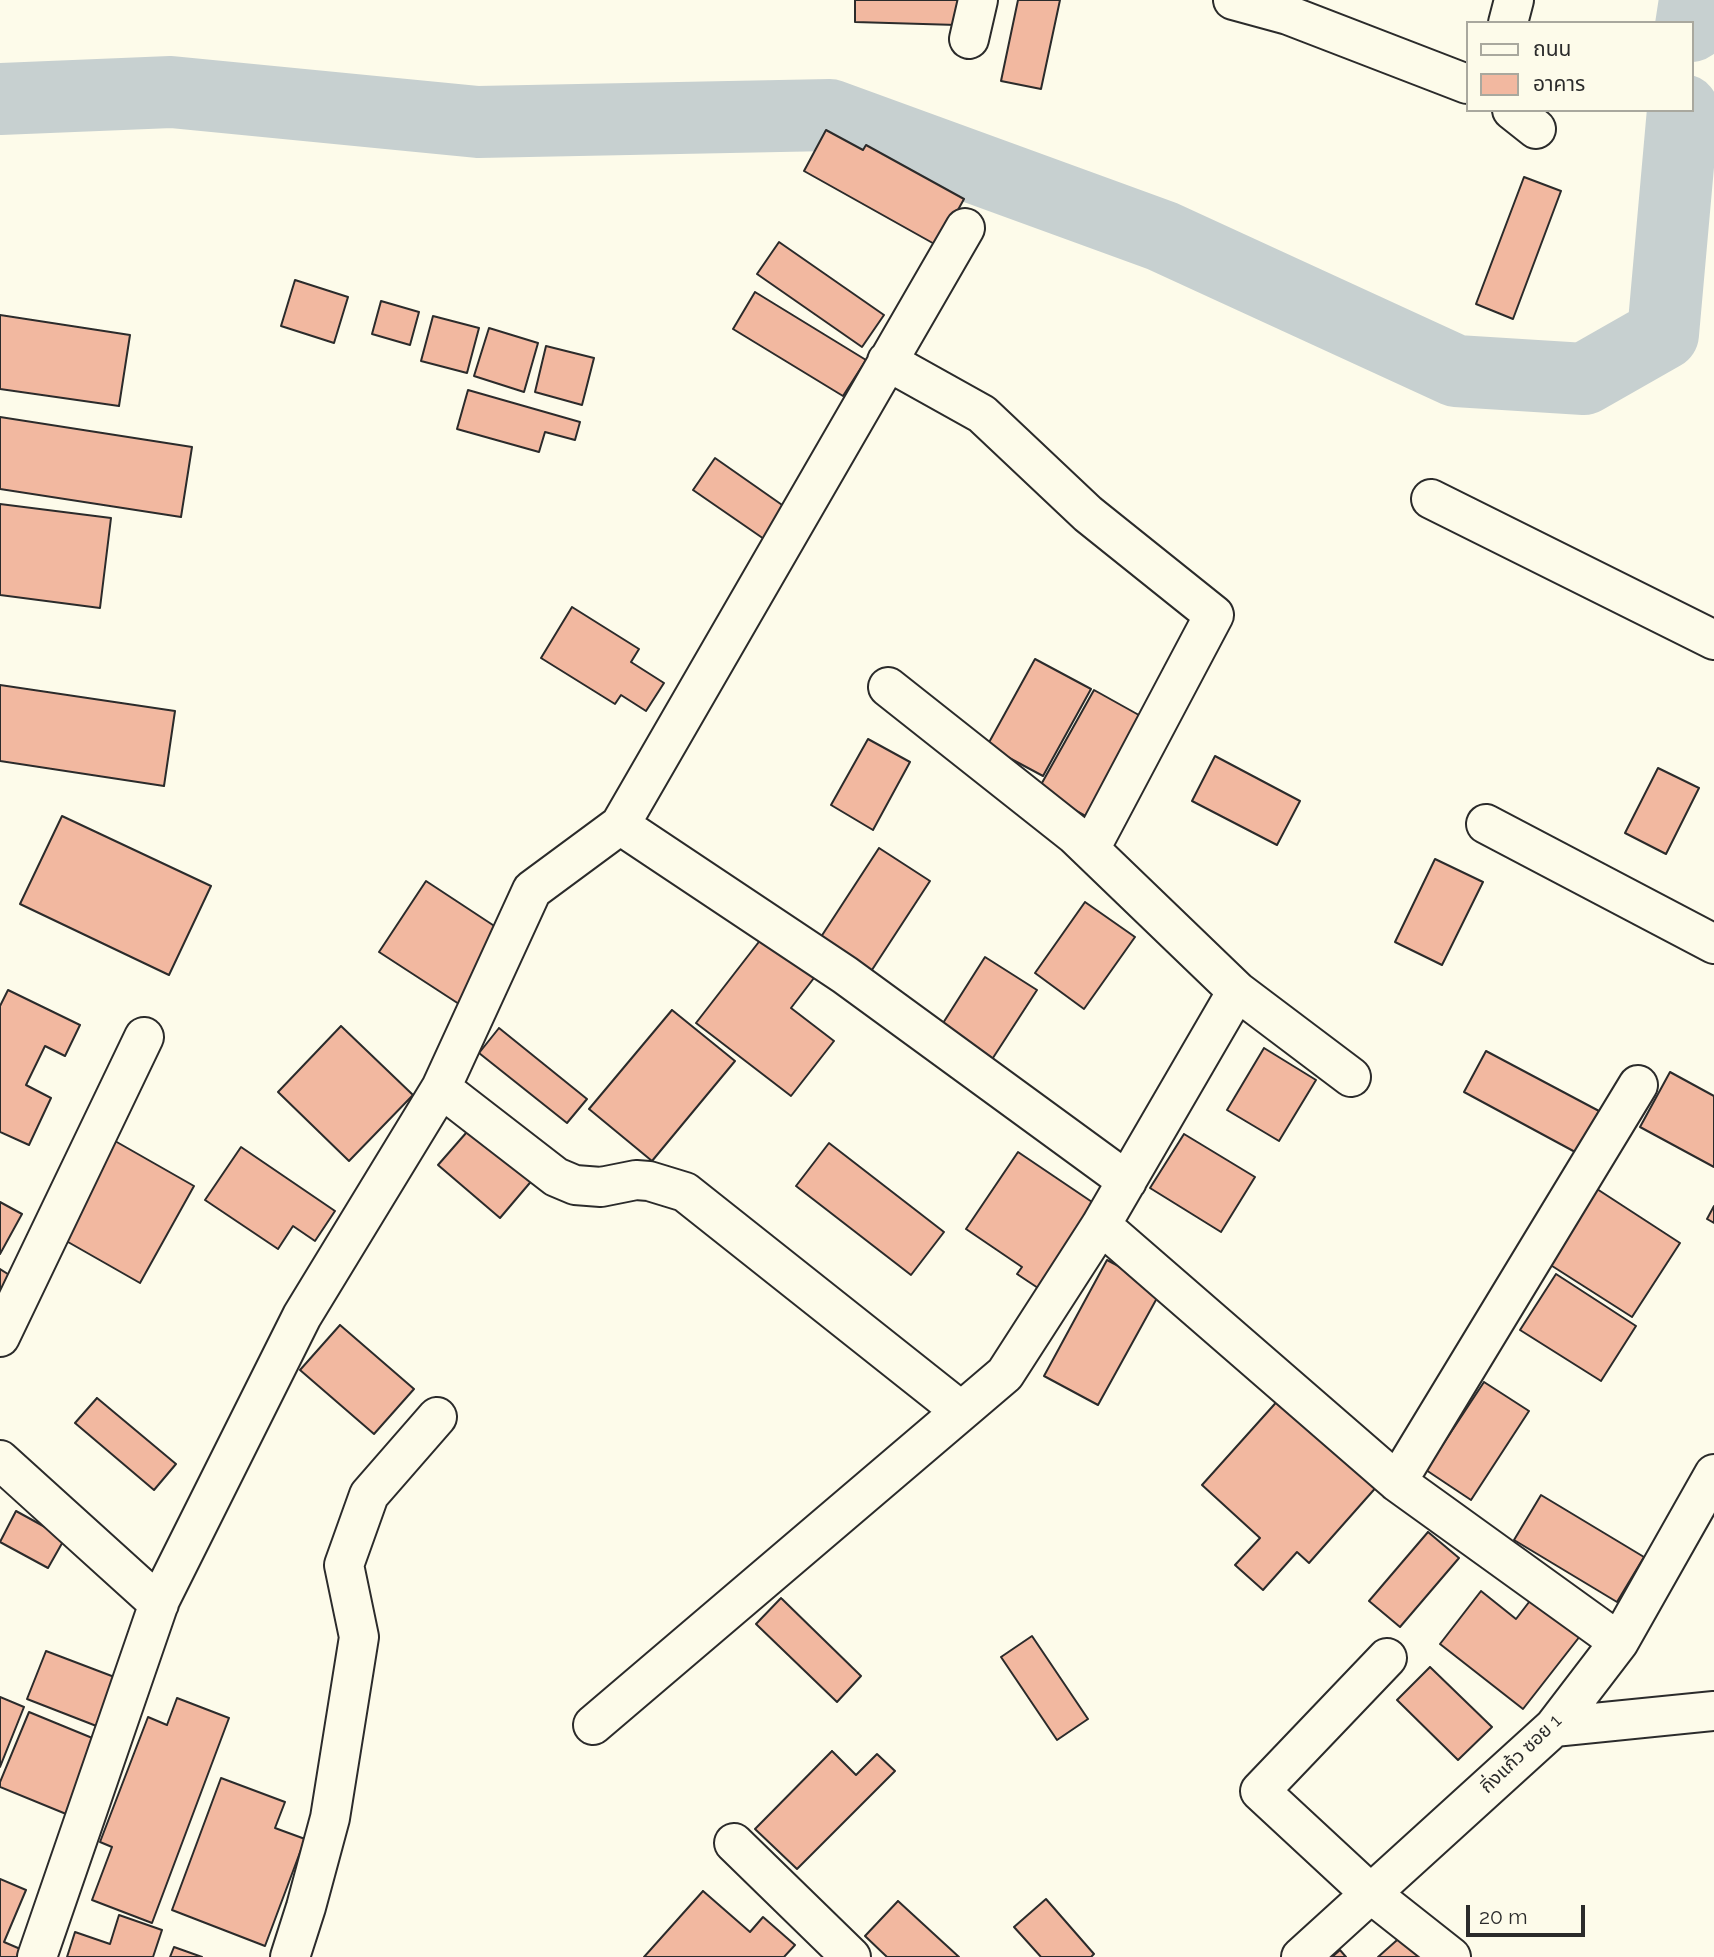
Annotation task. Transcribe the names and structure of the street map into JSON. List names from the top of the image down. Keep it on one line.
{"streets":{"street":["กิ่งแก้ว ซอย 1"]},"legend":["ถนน","อาคาร"],"scale_bar":"20 m"}
